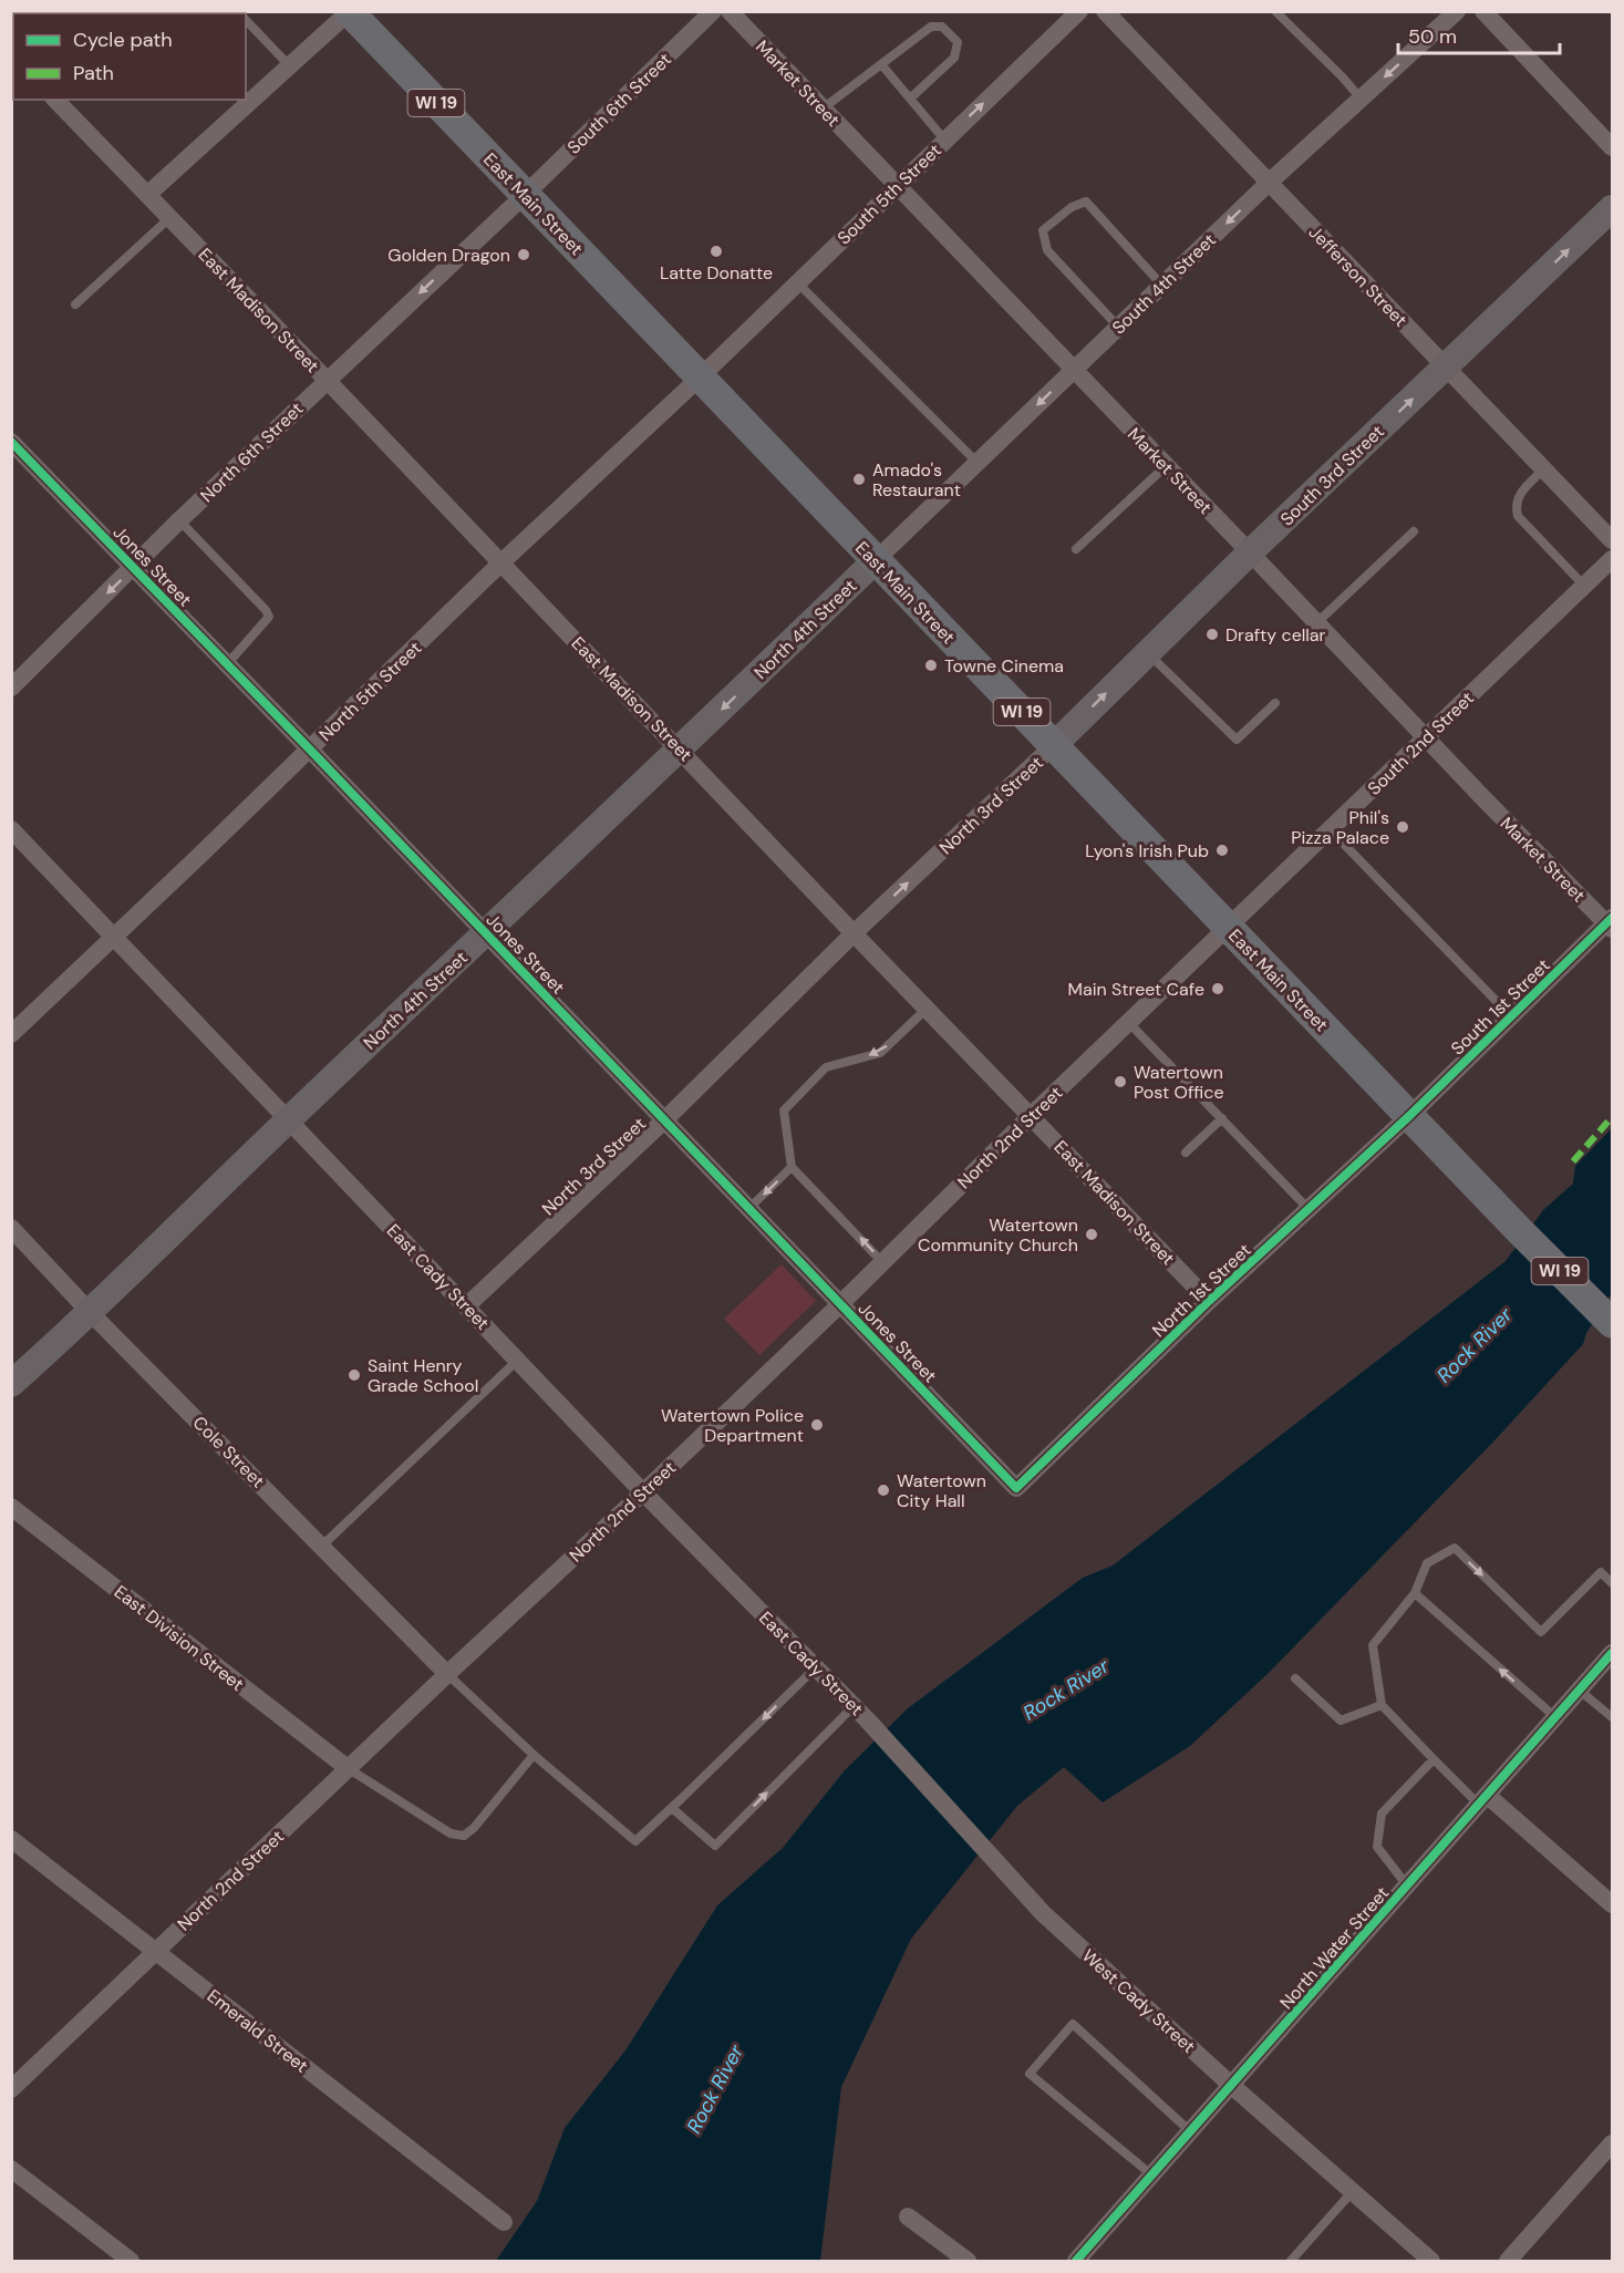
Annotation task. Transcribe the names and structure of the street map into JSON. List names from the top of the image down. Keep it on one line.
{"streets":{"main road":["WI 19","East Main Street"],"street":["Market Street","South 6th Street","South 5th Street","Jefferson Street","South 4th Street","East Madison Street","North 6th Street","South 3rd Street","Jones Street","North 4th Street","North 5th Street","South 2nd Street","North 3rd Street","South 1st Street","North 2nd Street","East Cady Street","North 1st Street","Cole Street","East Division Street","North Water Street","West Cady Street","Emerald Street"]},"crossings":[["Market Street","South 5th Street"],["Market Street","South 4th Street"],["Market Street","South 3rd Street"],["Market Street","South 2nd Street"],["Market Street","South 1st Street"],["South 6th Street","East Main Street"],["South 6th Street","North 6th Street"],["South 5th Street","East Main Street"],["South 5th Street","North 5th Street"],["East Main Street","South 4th Street"],["East Main Street","North 6th Street"],["East Main Street","South 3rd Street"],["East Main Street","North 4th Street"],["East Main Street","North 5th Street"],["East Main Street","South 2nd Street"],["East Main Street","North 3rd Street"],["East Main Street","South 1st Street"],["East Main Street","North 2nd Street"],["East Main Street","North 1st Street"],["Jefferson Street","South 4th Street"],["Jefferson Street","South 3rd Street"],["South 4th Street","North 4th Street"],["East Madison Street","North 6th Street"],["East Madison Street","North 4th Street"],["East Madison Street","North 5th Street"],["East Madison Street","North 3rd Street"],["East Madison Street","North 2nd Street"],["East Madison Street","North 1st Street"],["North 6th Street","Jones Street"],["South 3rd Street","North 3rd Street"],["Jones Street","North 4th Street"],["Jones Street","North 5th Street"],["Jones Street","North 3rd Street"],["Jones Street","North 2nd Street"],["Jones Street","North 1st Street"],["North 4th Street","East Cady Street"],["North 4th Street","Cole Street"],["North 5th Street","East Cady Street"],["South 2nd Street","North 2nd Street"],["North 3rd Street","East Cady Street"],["South 1st Street","North 1st Street"],["North 2nd Street","East Cady Street"],["North 2nd Street","Cole Street"],["North 2nd Street","East Division Street"],["North 2nd Street","Emerald Street"],["East Cady Street","West Cady Street"],["North Water Street","West Cady Street"]],"one_way":["South 5th Street","South 4th Street","North 6th Street","South 3rd Street"],"water":["Rock River"],"places":["Latte Donatte","Golden Dragon","Amado's Restaurant","Drafty cellar","Towne Cinema","Phil's Pizza Palace","Lyon's Irish Pub","Main Street Cafe","Watertown Post Office","Watertown Community Church","Saint Henry Grade School","Watertown Police Department","Watertown City Hall"],"legend":["Cycle path","Path"],"scale_bar":"50 m"}
